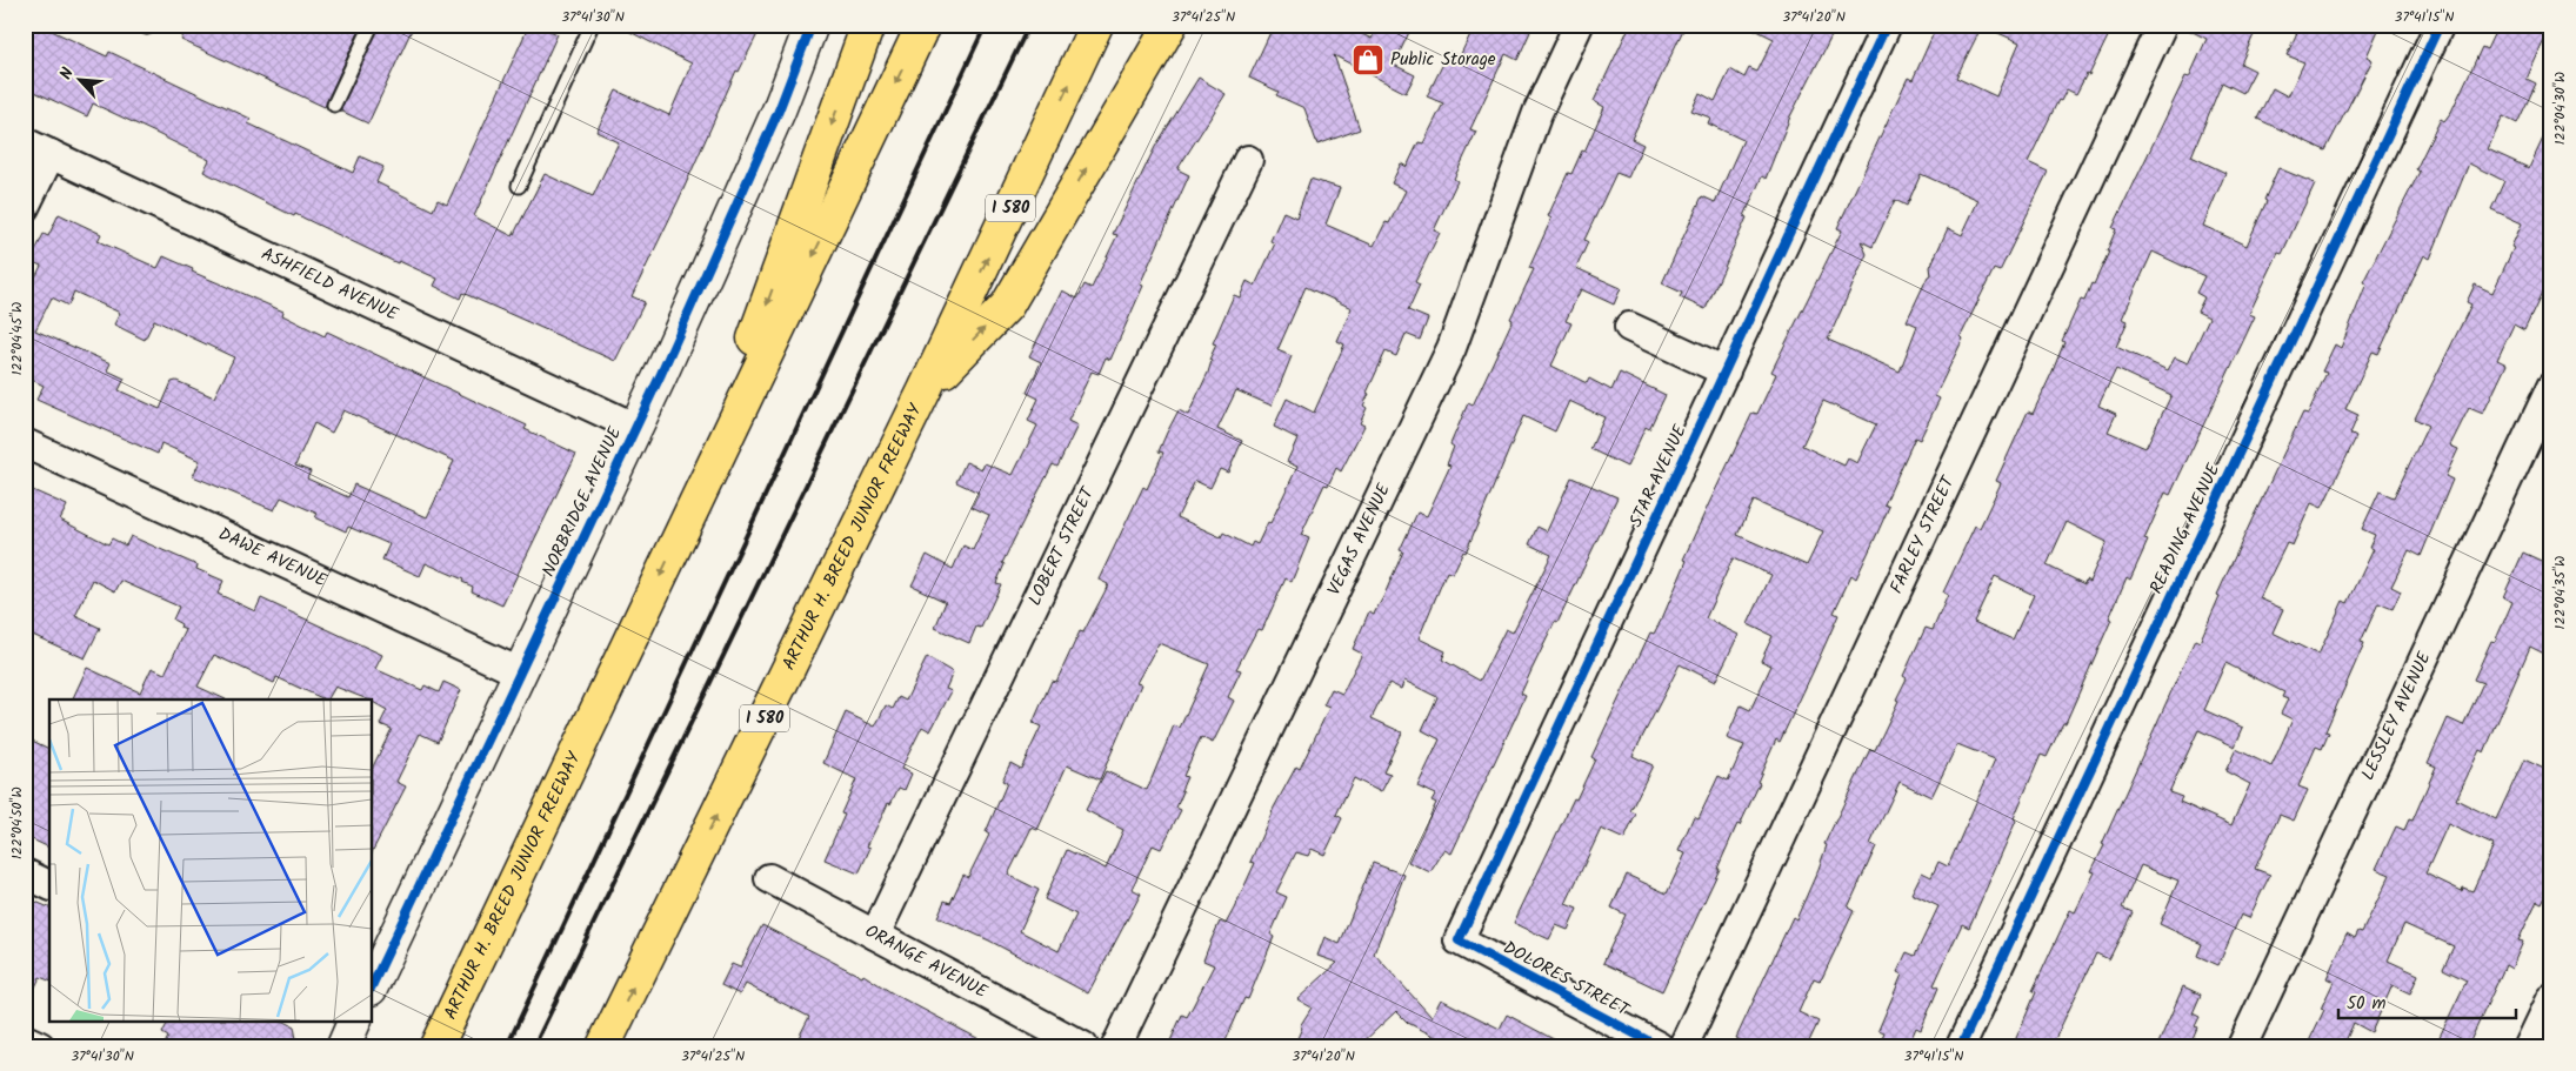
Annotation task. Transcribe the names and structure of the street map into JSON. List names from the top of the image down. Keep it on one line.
{"streets":{"highway":["I 580","ARTHUR H. BREED JUNIOR FREEWAY"],"street":["ASHFIELD AVENUE","STAR AVENUE","NORBRIDGE AVENUE","READING AVENUE","FARLEY STREET","VEGAS AVENUE","LOBERT STREET","DAWE AVENUE","LESSLEY AVENUE","ORANGE AVENUE","DOLORES STREET"]},"crossings":[["ASHFIELD AVENUE","NORBRIDGE AVENUE"],["STAR AVENUE","DOLORES STREET"],["NORBRIDGE AVENUE","DAWE AVENUE"],["LOBERT STREET","ORANGE AVENUE"]],"places":{"shop":["Public Storage"]},"scale_bar":"50 m","north":"top left","coordinates":["37°41'30\"N","37°41'25\"N","37°41'20\"N","37°41'15\"N","122°04'30\"W","122°04'45\"W","122°04'35\"W","122°04'50\"W"]}
